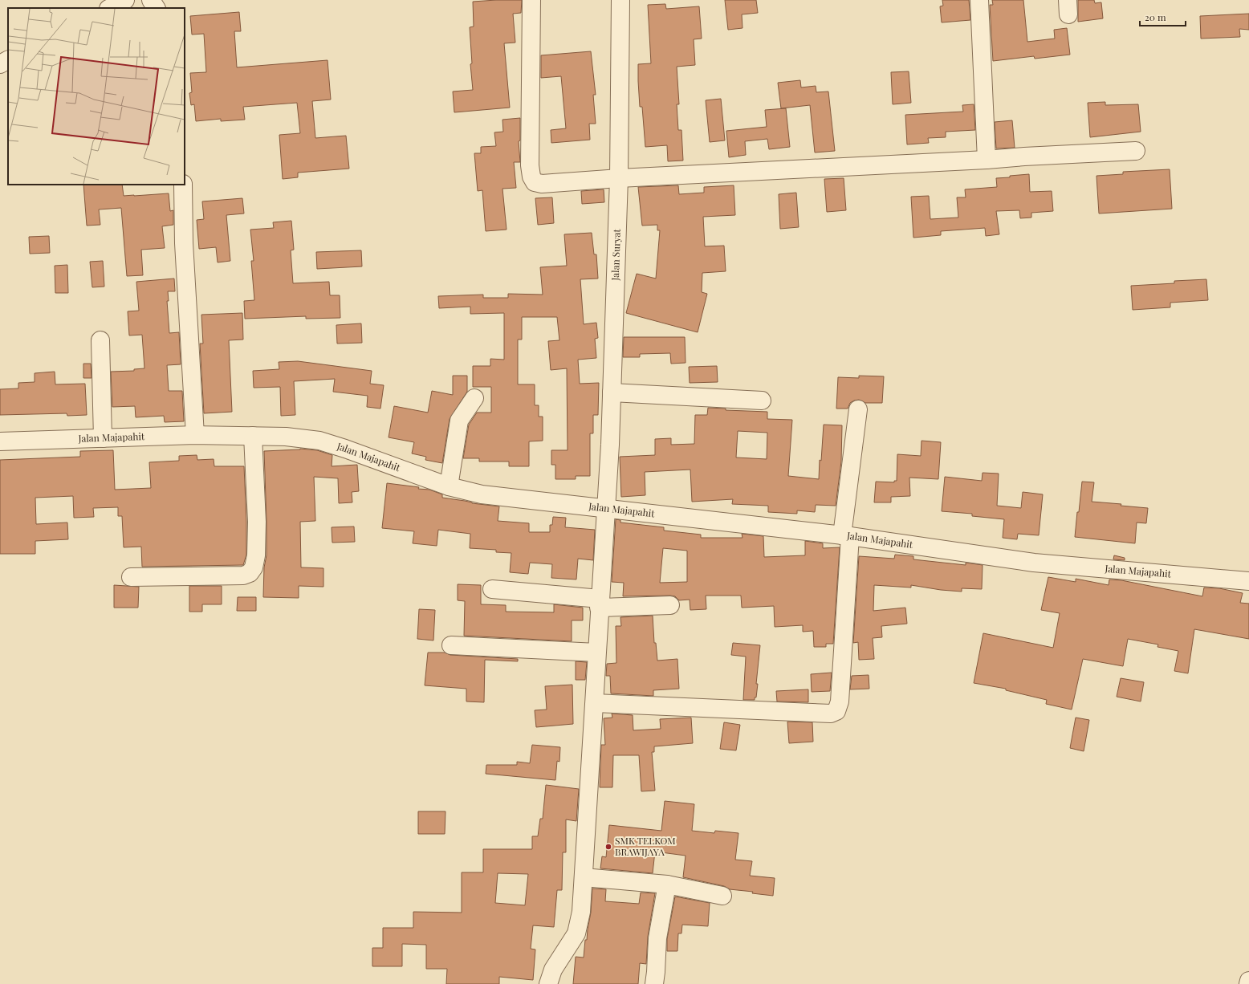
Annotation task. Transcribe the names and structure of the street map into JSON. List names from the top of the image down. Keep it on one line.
{"streets":{"street":["Jalan Suryat","Jalan Majapahit"]},"crossings":[["Jalan Suryat","Jalan Majapahit"]],"places":["SMK TELKOM BRAWIJAYA"],"scale_bar":"20 m"}
